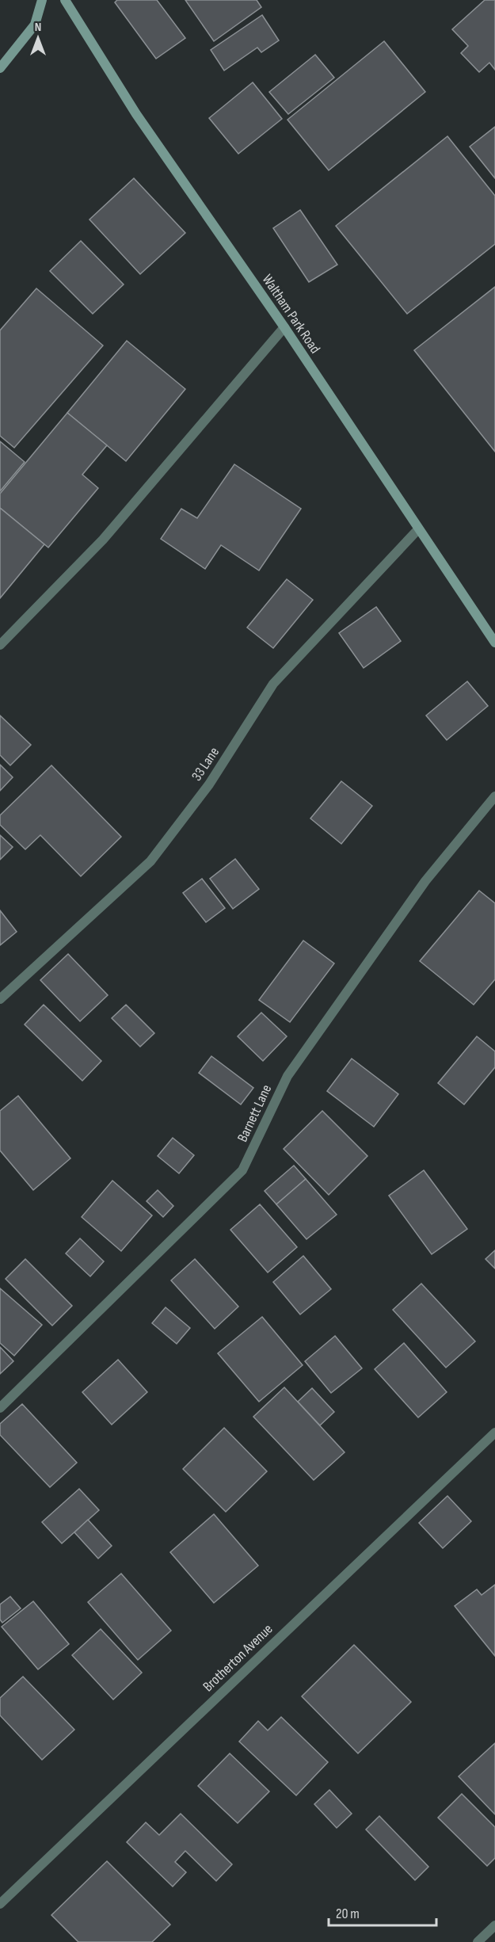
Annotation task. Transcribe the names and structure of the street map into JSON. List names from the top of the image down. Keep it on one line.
{"streets":{"main road":["Waltham Park Road"],"street":["33 Lane","Barnett Lane","Brotherton Avenue"]},"crossings":[["Waltham Park Road","33 Lane"]],"scale_bar":"20 m","north":"top"}
